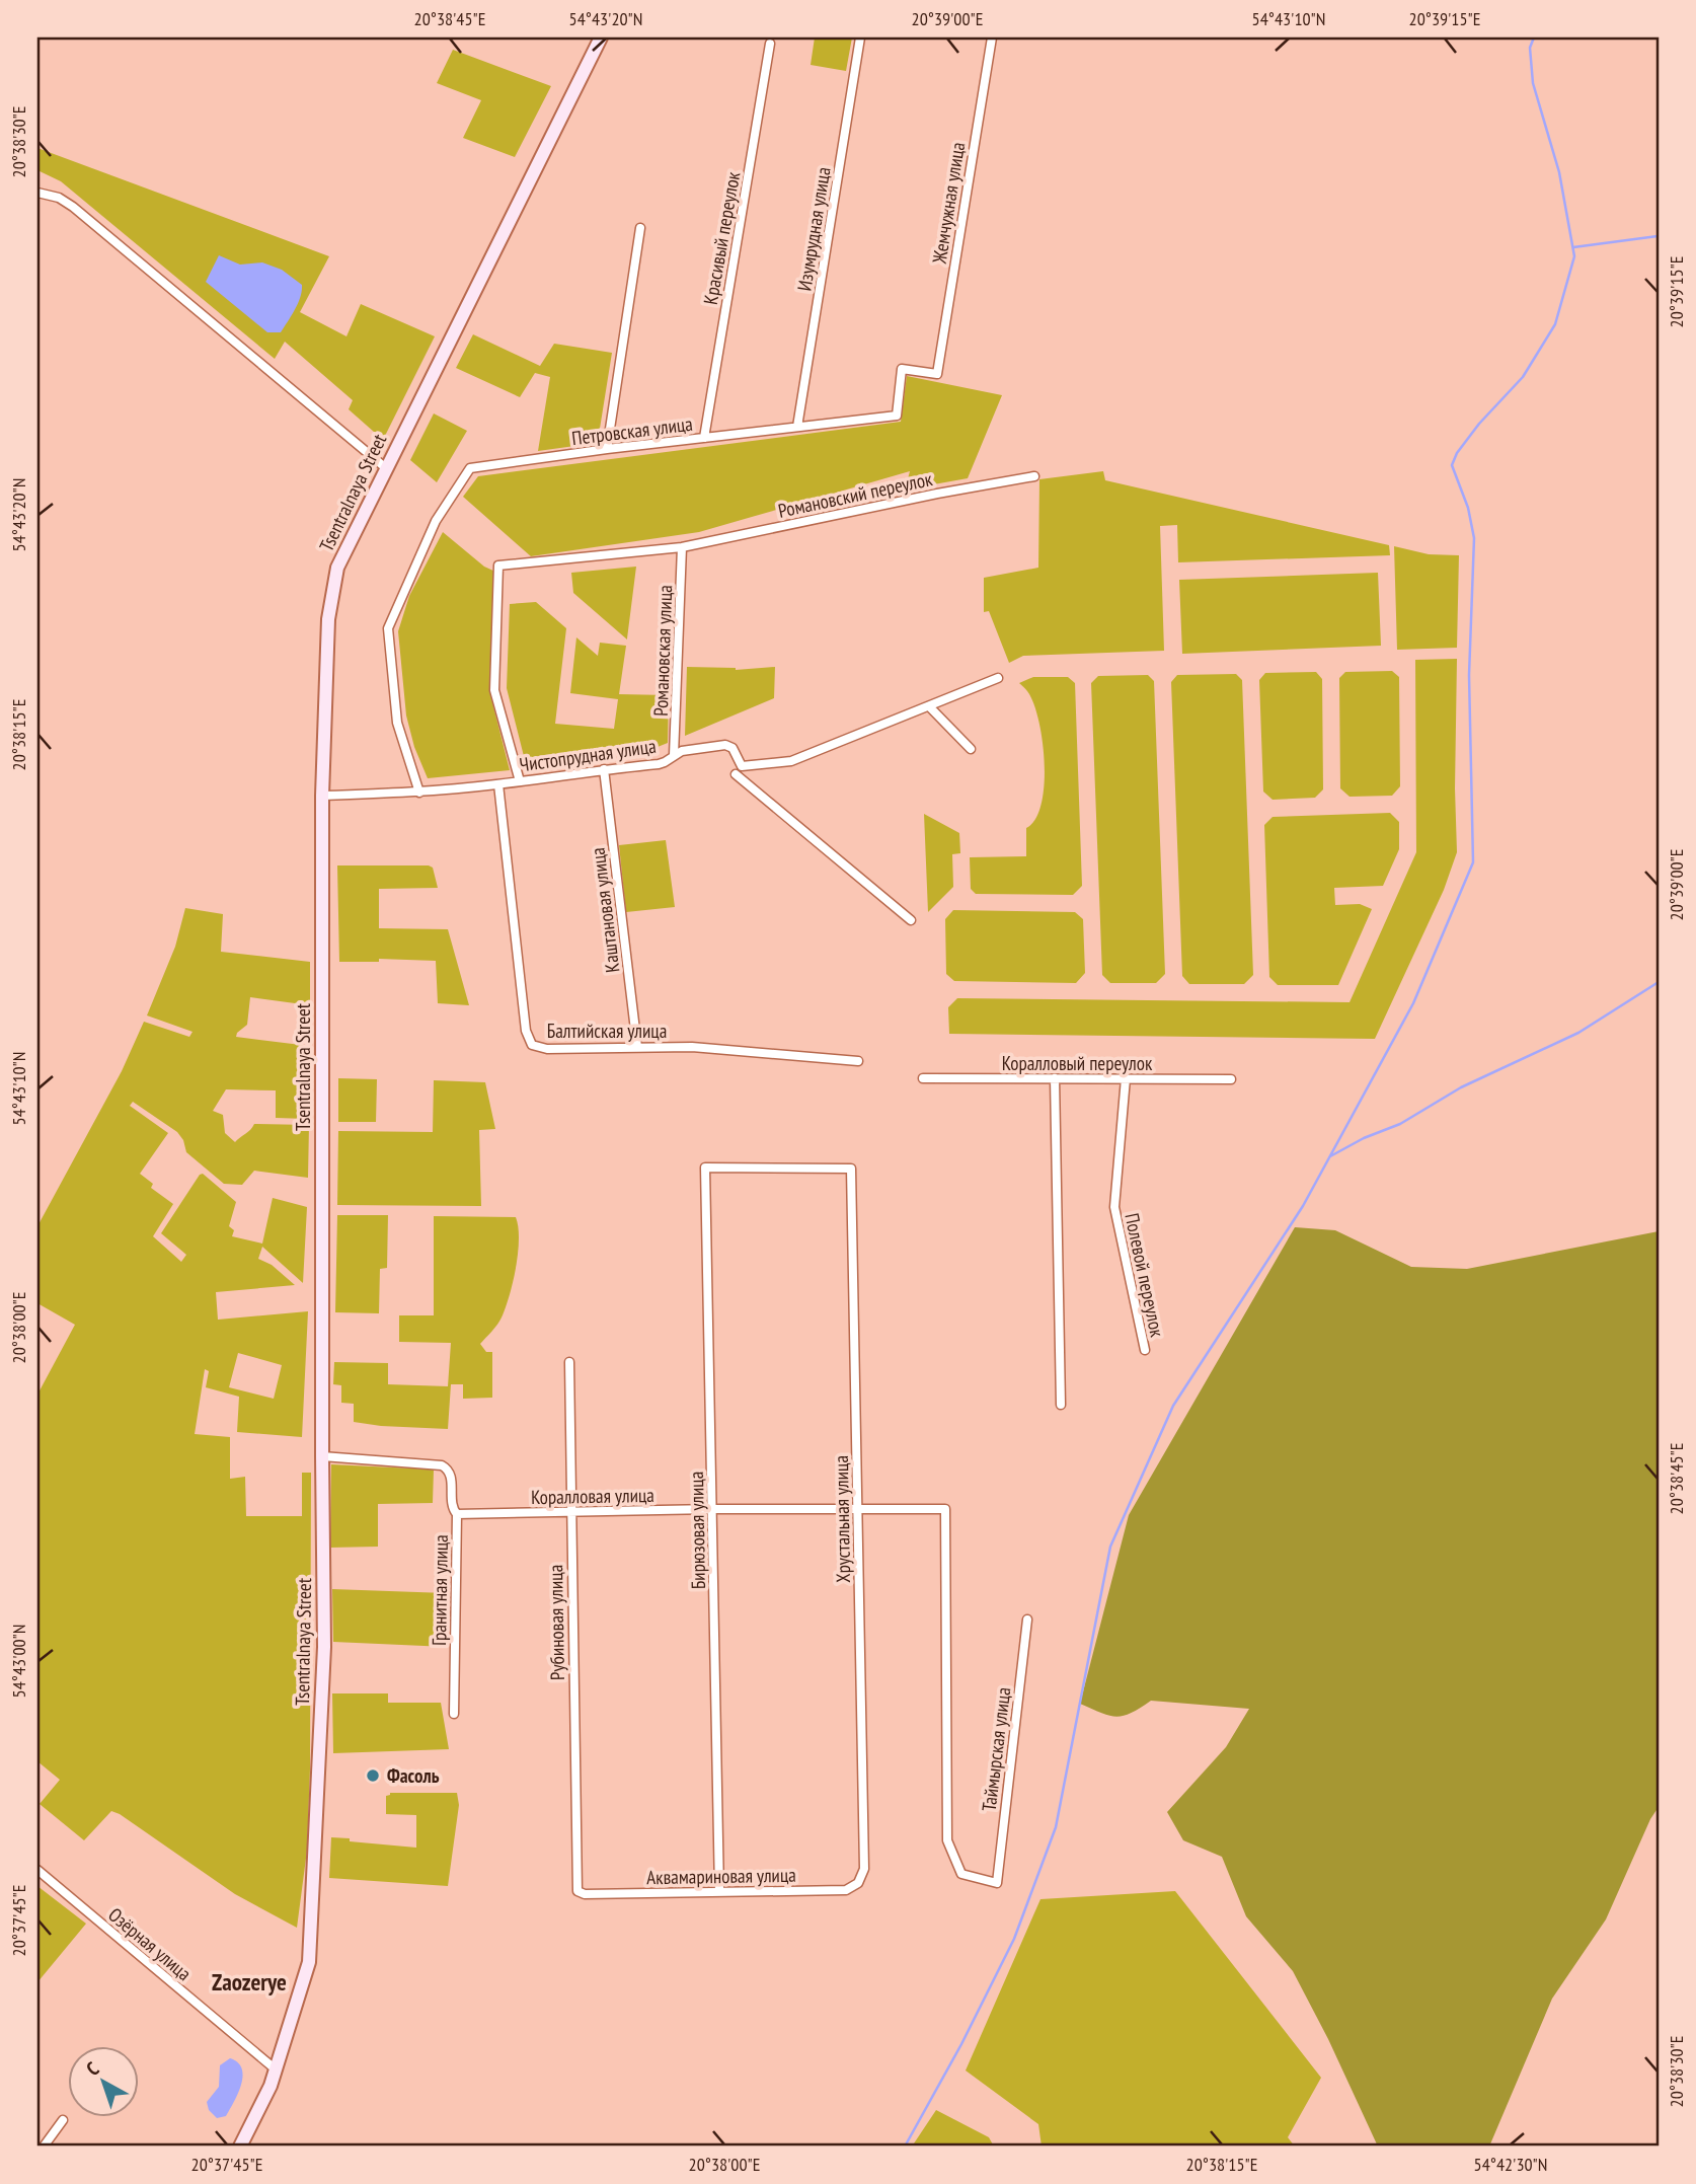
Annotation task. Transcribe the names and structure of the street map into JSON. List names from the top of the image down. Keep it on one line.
{"streets":{"main road":["Tsentralnaya Street"],"street":["Жемчужная улица","Изумрудная улица","Красивый переулок","Петровская улица","Романовский переулок","Романовская улица","Чистопрудная улица","Каштановая улица","Балтийская улица","Коралловый переулок","Полевой переулок","Коралловая улица","Хрустальная улица","Бирюзовая улица","Гранитная улица","Рубиновая улица","Таймырская улица","Аквамариновая улица","Озёрная улица"]},"crossings":[["Жемчужная улица","Петровская улица"],["Изумрудная улица","Петровская улица"],["Красивый переулок","Петровская улица"],["Петровская улица","Чистопрудная улица"],["Tsentralnaya Street","Чистопрудная улица"],["Tsentralnaya Street","Гранитная улица"],["Tsentralnaya Street","Озёрная улица"],["Романовский переулок","Романовская улица"],["Романовская улица","Чистопрудная улица"],["Чистопрудная улица","Каштановая улица"],["Чистопрудная улица","Балтийская улица"],["Каштановая улица","Балтийская улица"],["Коралловый переулок","Полевой переулок"],["Коралловая улица","Хрустальная улица"],["Коралловая улица","Бирюзовая улица"],["Коралловая улица","Гранитная улица"],["Коралловая улица","Рубиновая улица"],["Коралловая улица","Таймырская улица"],["Хрустальная улица","Бирюзовая улица"],["Хрустальная улица","Аквамариновая улица"],["Бирюзовая улица","Аквамариновая улица"],["Рубиновая улица","Аквамариновая улица"]],"districts":["Zaozerye"],"places":["Фасоль"],"north":"top left","coordinates":["20°38'45\"E","54°43'20\"N","20°39'00\"E","54°43'10\"N","20°39'15\"E","20°38'30\"E","20°38'15\"E","20°38'00\"E","54°43'00\"N","20°37'45\"E","54°42'30\"N"]}
